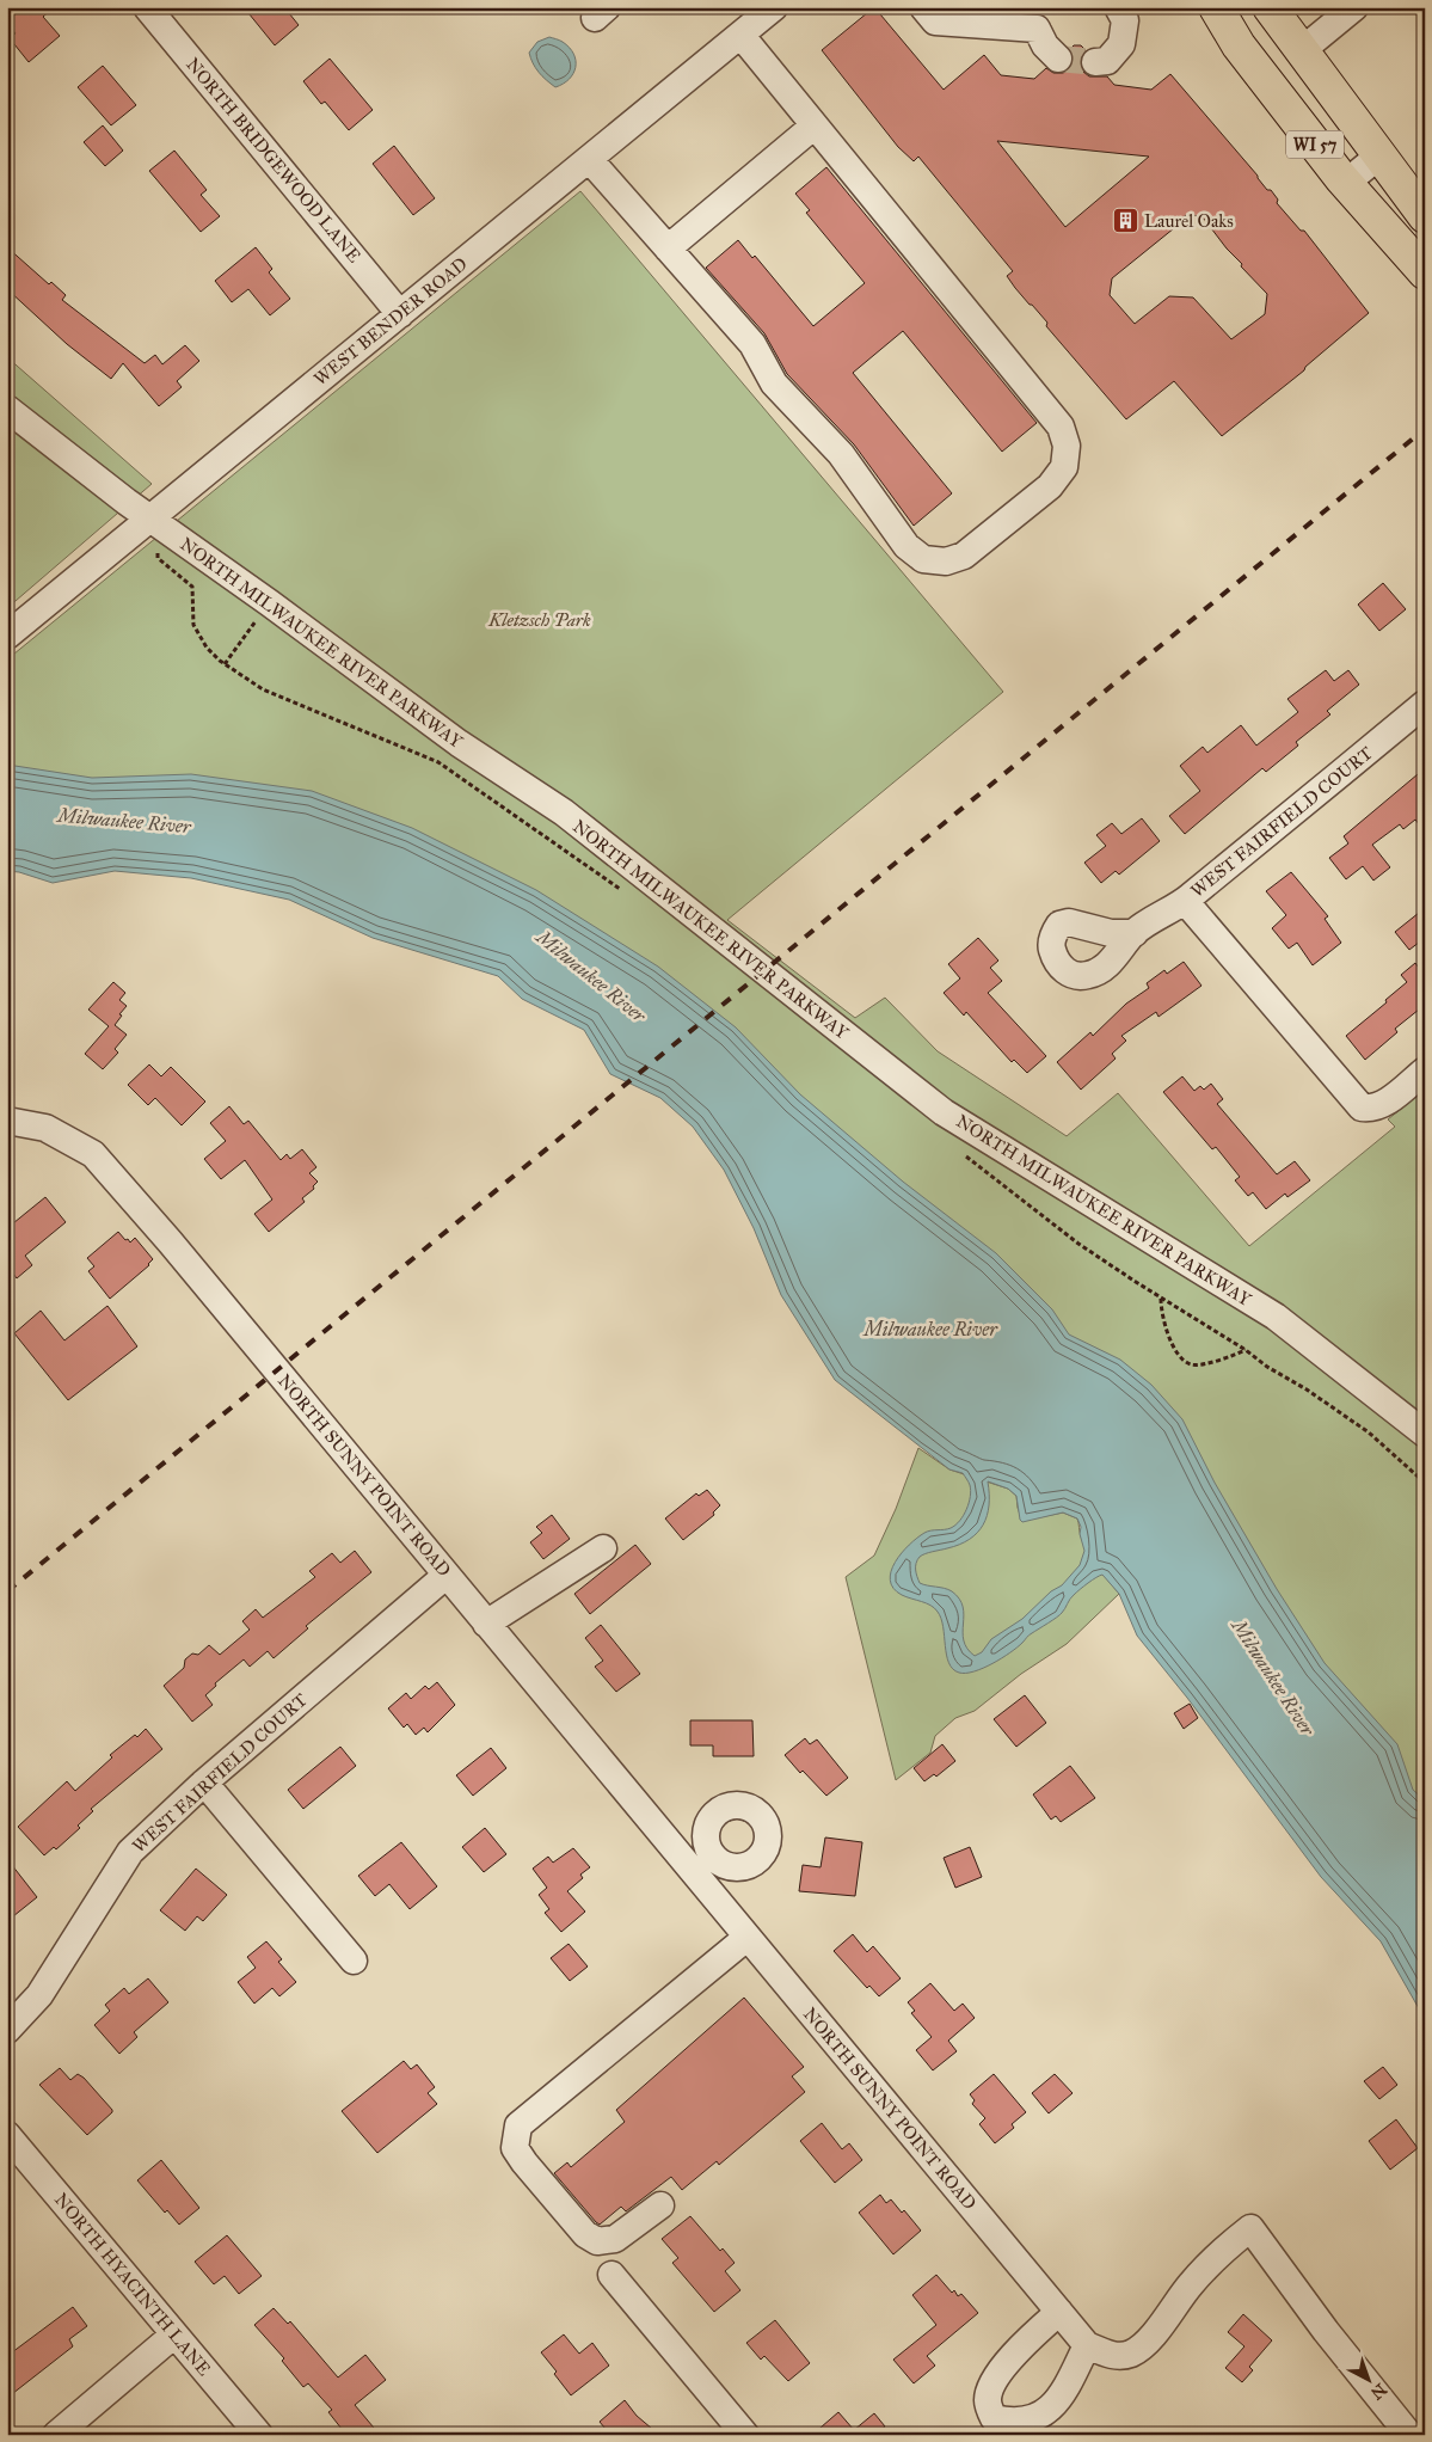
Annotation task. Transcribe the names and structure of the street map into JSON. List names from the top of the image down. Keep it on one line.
{"streets":{"main road":["WI 57"],"street":["NORTH BRIDGEWOOD LANE","WEST BENDER ROAD","NORTH MILWAUKEE RIVER PARKWAY","WEST FAIRFIELD COURT","NORTH SUNNY POINT ROAD","NORTH HYACINTH LANE"]},"crossings":[["NORTH BRIDGEWOOD LANE","WEST BENDER ROAD"],["WEST BENDER ROAD","NORTH MILWAUKEE RIVER PARKWAY"],["WEST FAIRFIELD COURT","NORTH SUNNY POINT ROAD"]],"water":["Milwaukee River"],"parks":["Kletzsch Park"],"places":{"building":["Laurel Oaks"]},"north":"bottom right"}
